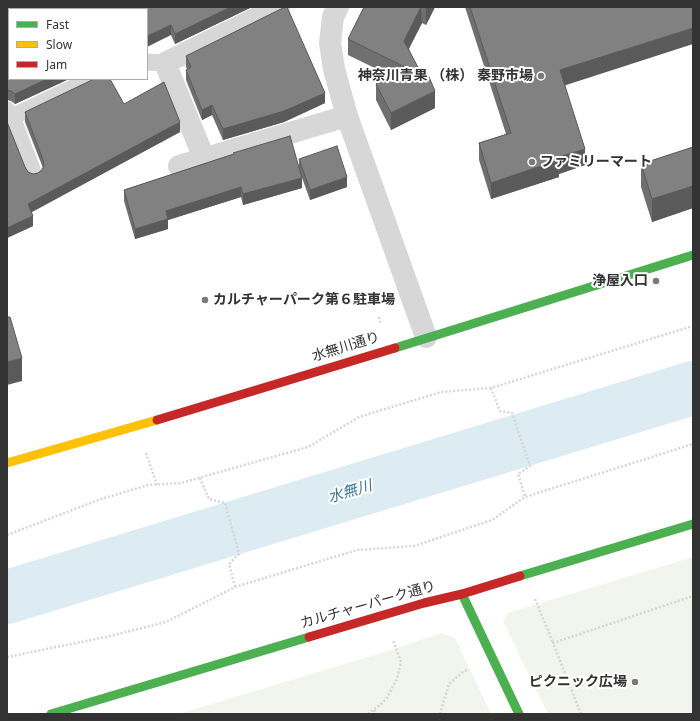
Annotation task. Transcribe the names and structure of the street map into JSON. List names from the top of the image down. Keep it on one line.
{"streets":{"street":["水無川通り","カルチャーパーク通り"]},"water":["水無川"],"places":["神奈川青果 （株） 秦野市場","ファミリーマート","浄屋入口","カルチャーパーク第６駐車場","ピクニック広場"],"legend":["Fast","Slow","Jam"]}
